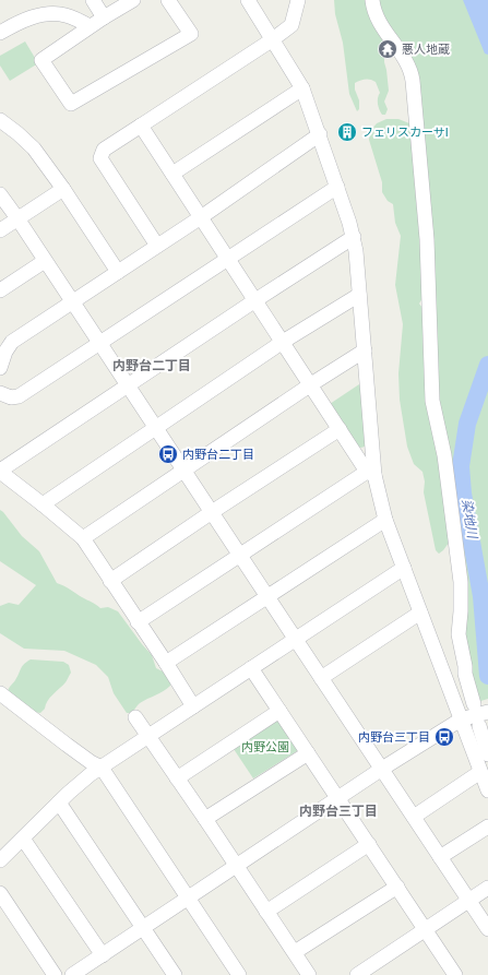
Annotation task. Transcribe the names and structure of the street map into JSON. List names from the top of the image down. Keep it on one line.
{"districts":["内野台二丁目","内野台三丁目"],"water":["染地川"],"parks":["内野公園"],"places":{"temple":["悪人地蔵"],"building":["フェリスカーサⅠ"],"bus stop":["内野台二丁目","内野台三丁目"]}}
